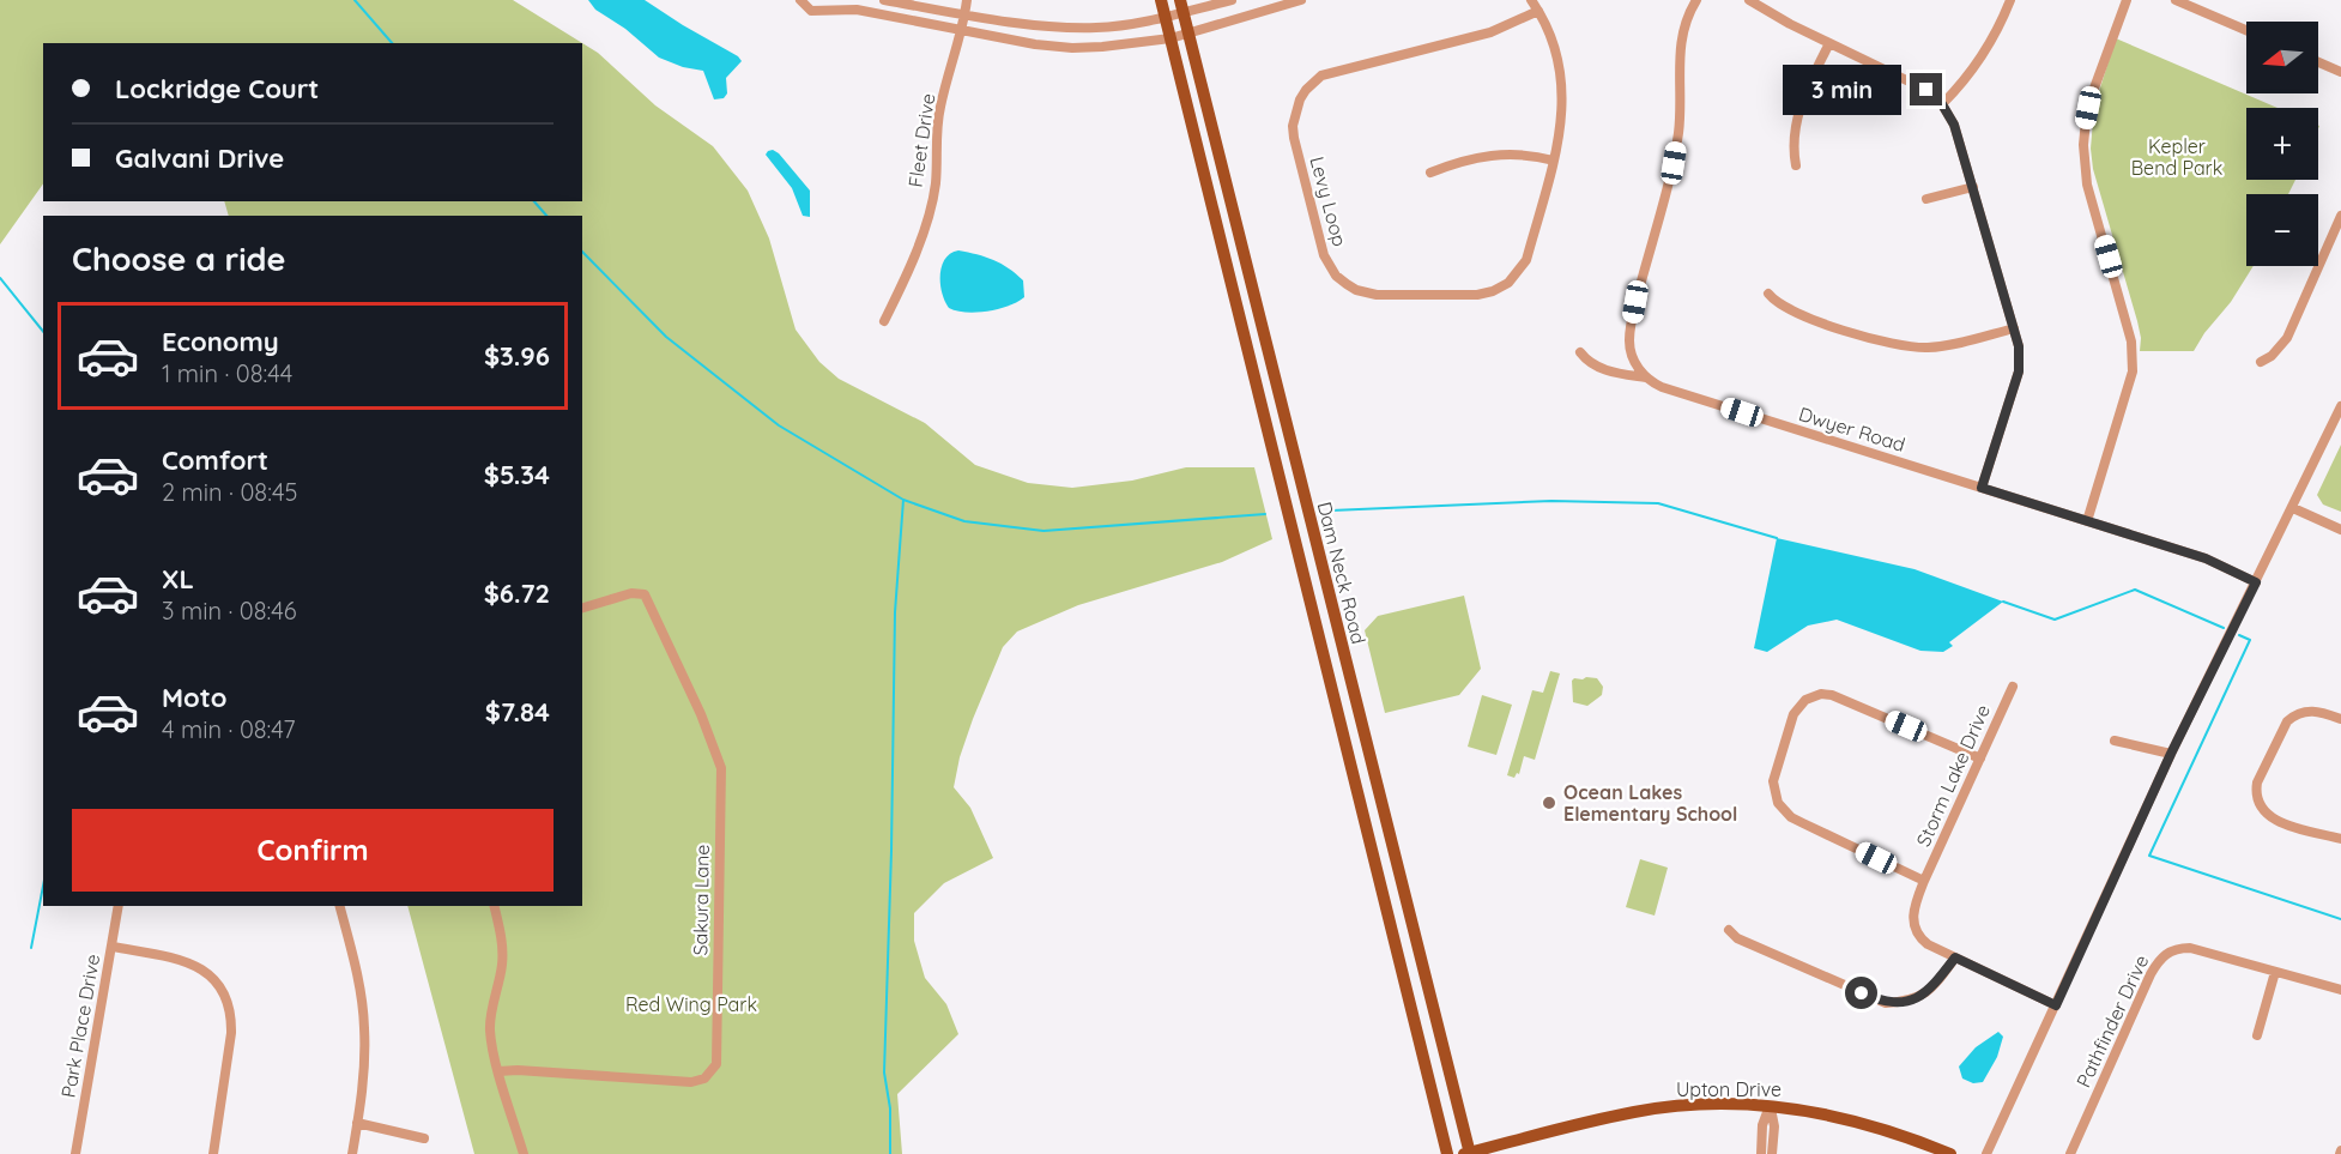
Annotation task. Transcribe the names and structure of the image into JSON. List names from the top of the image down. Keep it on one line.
{"streets":{"main road":["Dam Neck Road","Upton Drive"],"street":["Fleet Drive","Levy Loop","Dwyer Road","Storm Lake Drive","Sakura Lane","Pathfinder Drive","Park Place Drive"]},"crossings":[["Dam Neck Road","Upton Drive"]],"parks":["Kepler Bend Park","Red Wing Park"],"places":["Ocean Lakes Elementary School"],"north":"left","page":{"map_buttons":["+","−"],"banner":["Lockridge Court","Galvani Drive"],"bubble":"3 min","heading":"Choose a ride","list":[{"name":"Economy","note":"1 min · 08:44","value":"$3.96"},{"name":"Comfort","note":"2 min · 08:45","value":"$5.34"},{"name":"XL","note":"3 min · 08:46","value":"$6.72"},{"name":"Moto","note":"4 min · 08:47","value":"$7.84"}],"buttons":"Confirm"}}
